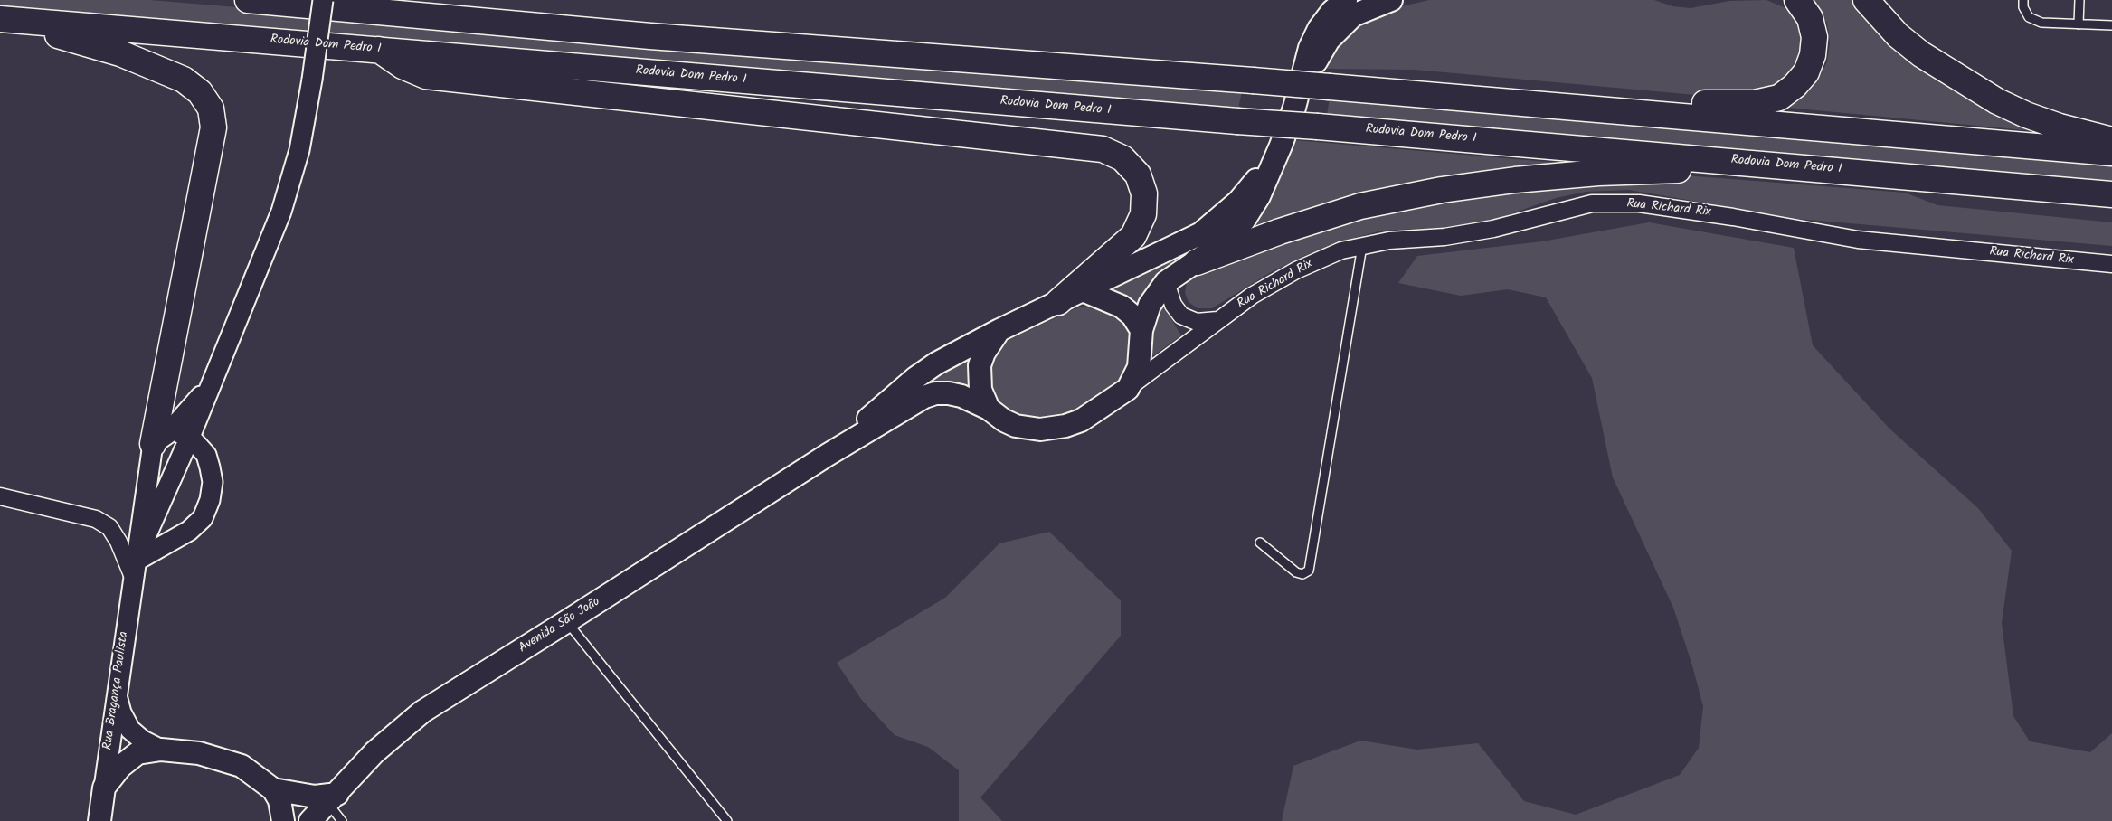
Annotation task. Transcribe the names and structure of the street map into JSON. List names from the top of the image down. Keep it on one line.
{"streets":{"highway":["Rodovia Dom Pedro I"],"main road":["Avenida São João","Rua Bragança Paulista"],"street":["Rua Richard Rix"]}}
